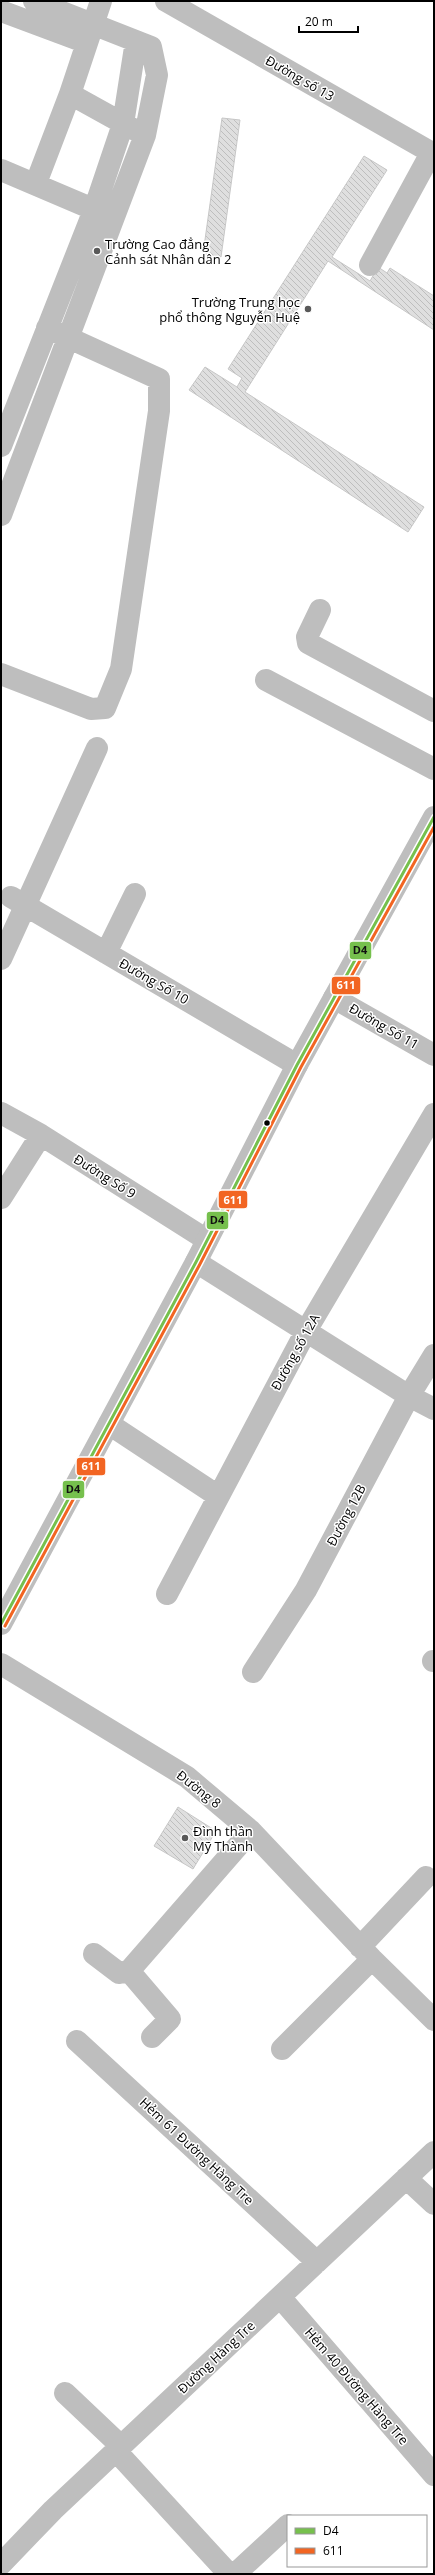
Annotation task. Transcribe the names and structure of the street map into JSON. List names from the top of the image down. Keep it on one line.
{"streets":{"street":["Đường số 13","Đường Số 10","Đường Số 11","Đường Số 9","Đường số 12A","Đường 12B","Đường 8","Hẻm 61 Đường Hàng Tre","Đường Hàng Tre","Hẻm 40 Đường Hàng Tre"]},"crossings":[["Hẻm 61 Đường Hàng Tre","Đường Hàng Tre"],["Đường Hàng Tre","Hẻm 40 Đường Hàng Tre"]],"places":["Trường Cao đẳng Cảnh sát Nhân dân 2","Trường Trung học phổ thông Nguyễn Huệ","Đình thần Mỹ Thành"],"lines":["transit line D4","transit line 611"],"legend":["D4","611"],"scale_bar":"20 m"}
